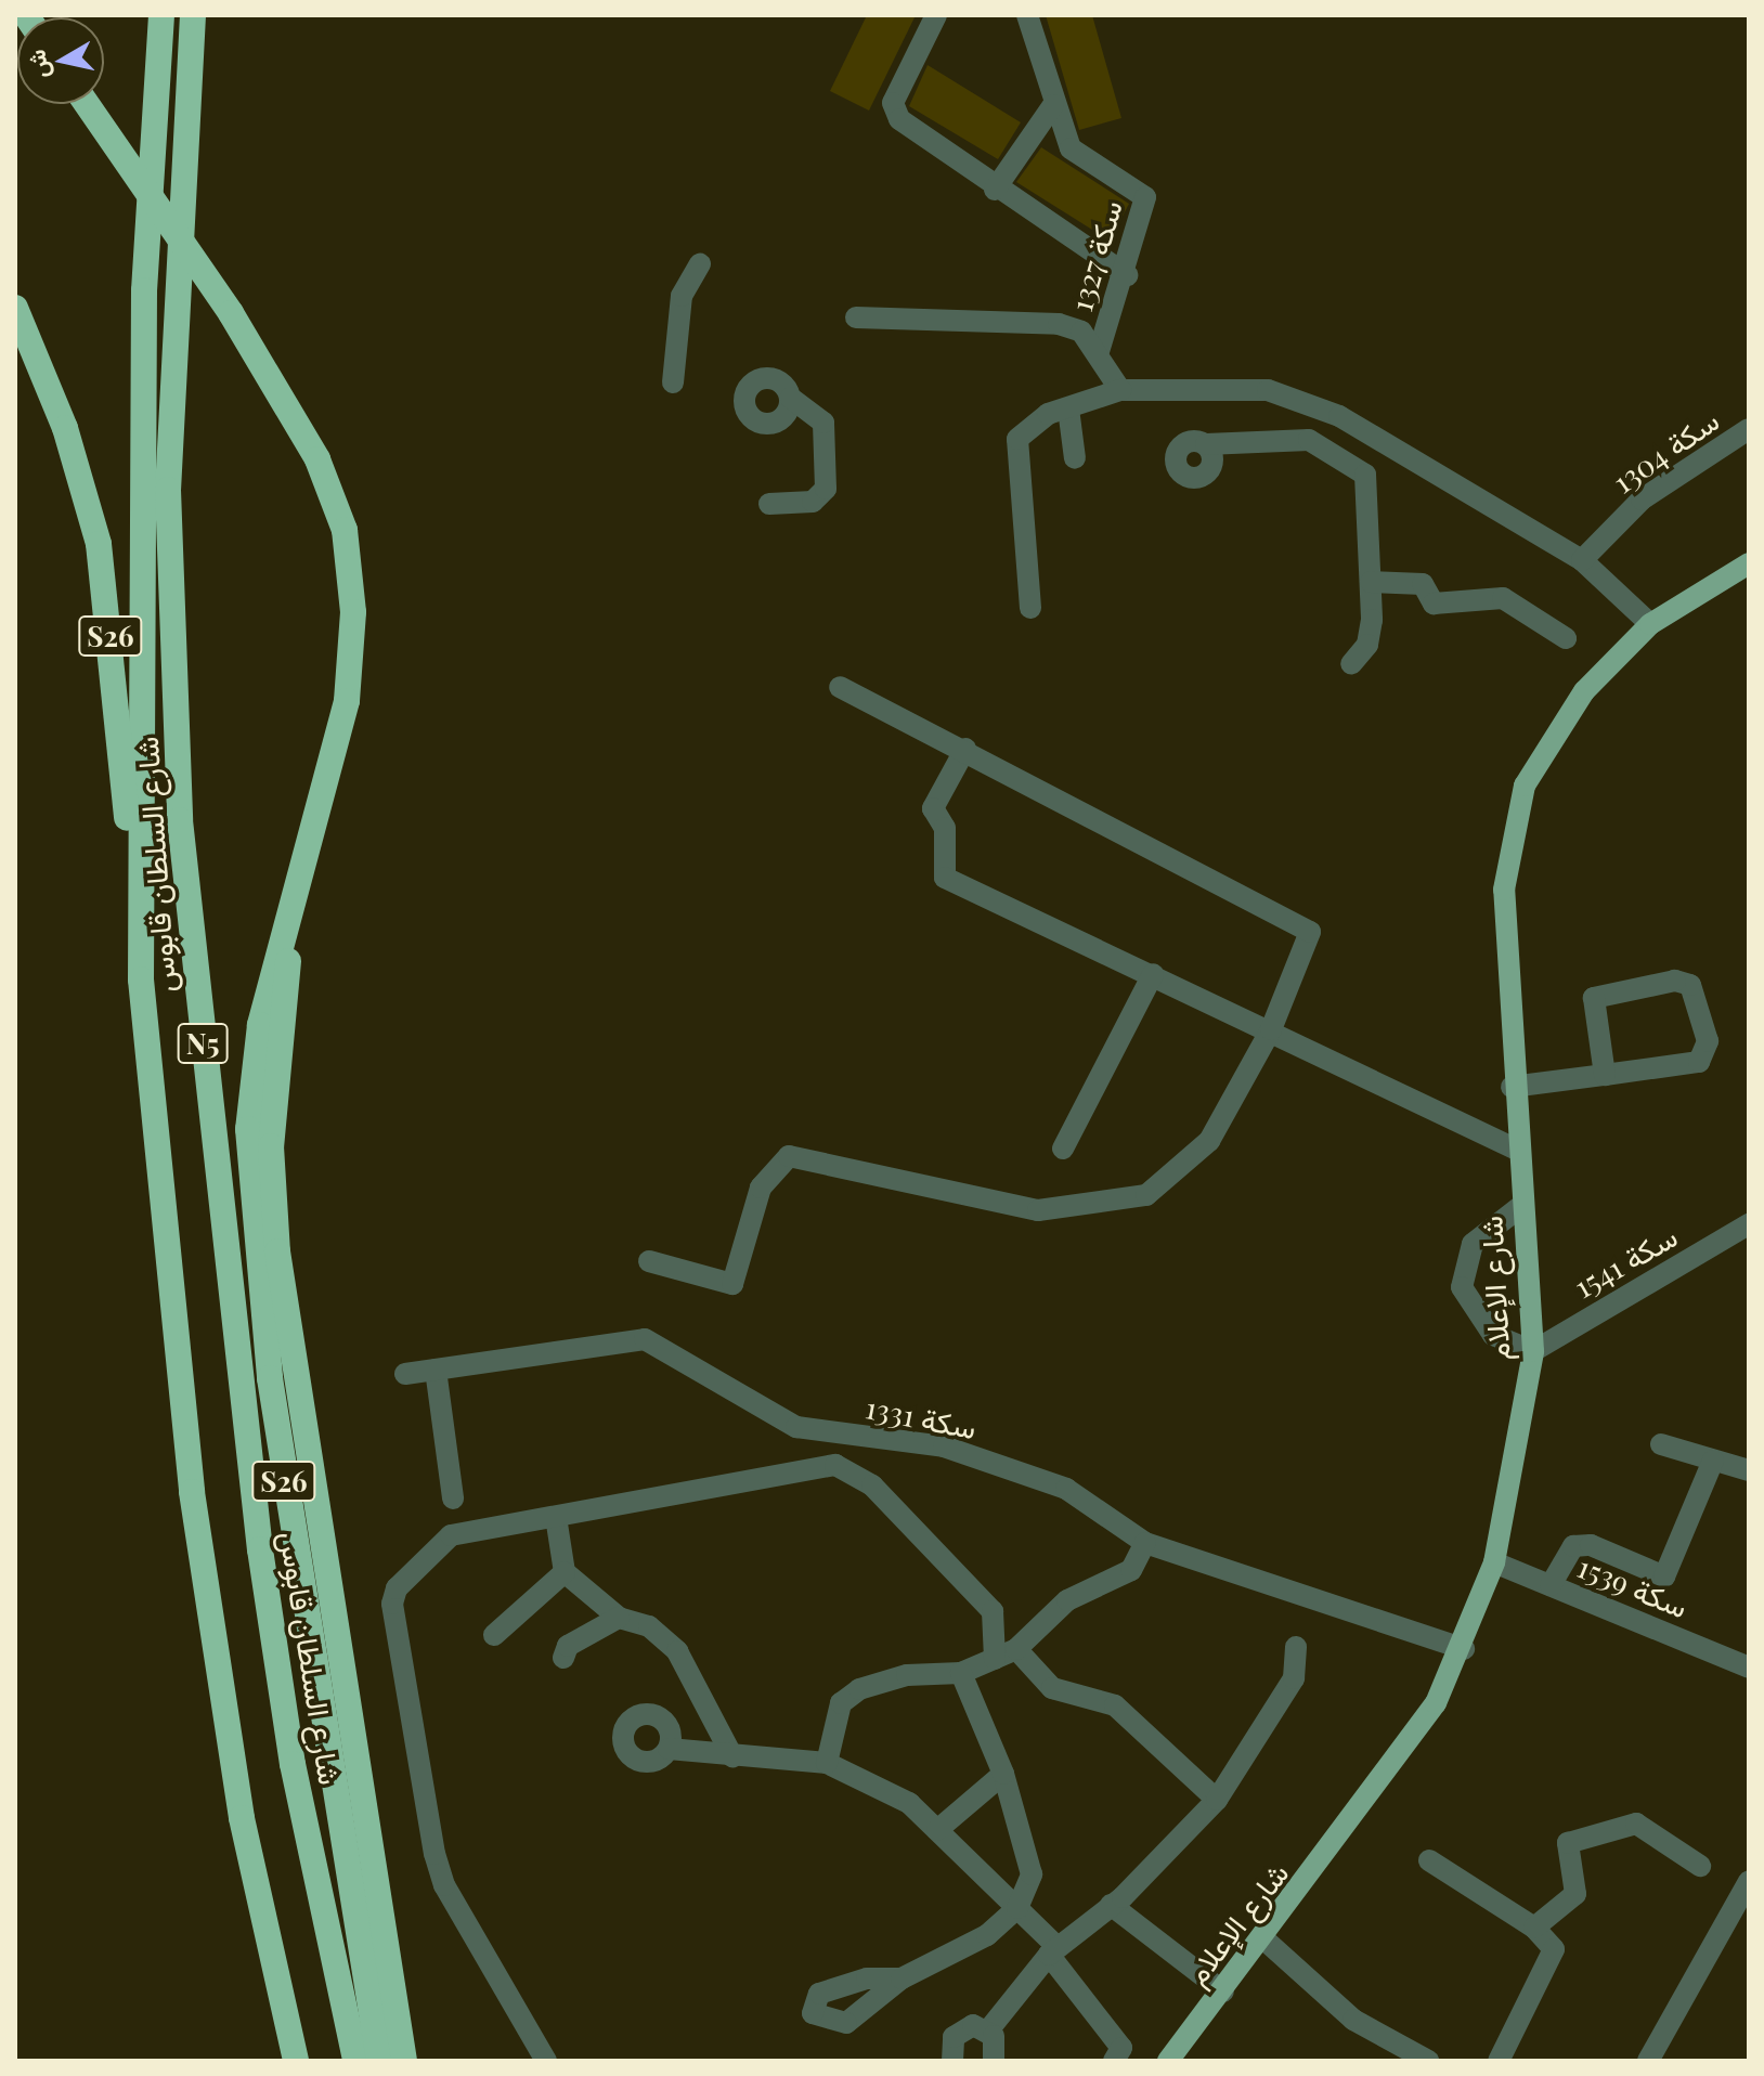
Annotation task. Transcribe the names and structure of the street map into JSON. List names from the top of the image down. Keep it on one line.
{"streets":{"highway":["S26","شارع السلطان قابوس","N5"],"main road":["شارع الإعلام"],"street":["سكة 1327","سكة 1304","سكة 1541","سكة 1331","سكة 1539"]},"crossings":[["S26","شارع السلطان قابوس"],["سكة 1541","شارع الإعلام"],["شارع الإعلام","سكة 1331"],["شارع الإعلام","سكة 1539"]],"north":"left"}
